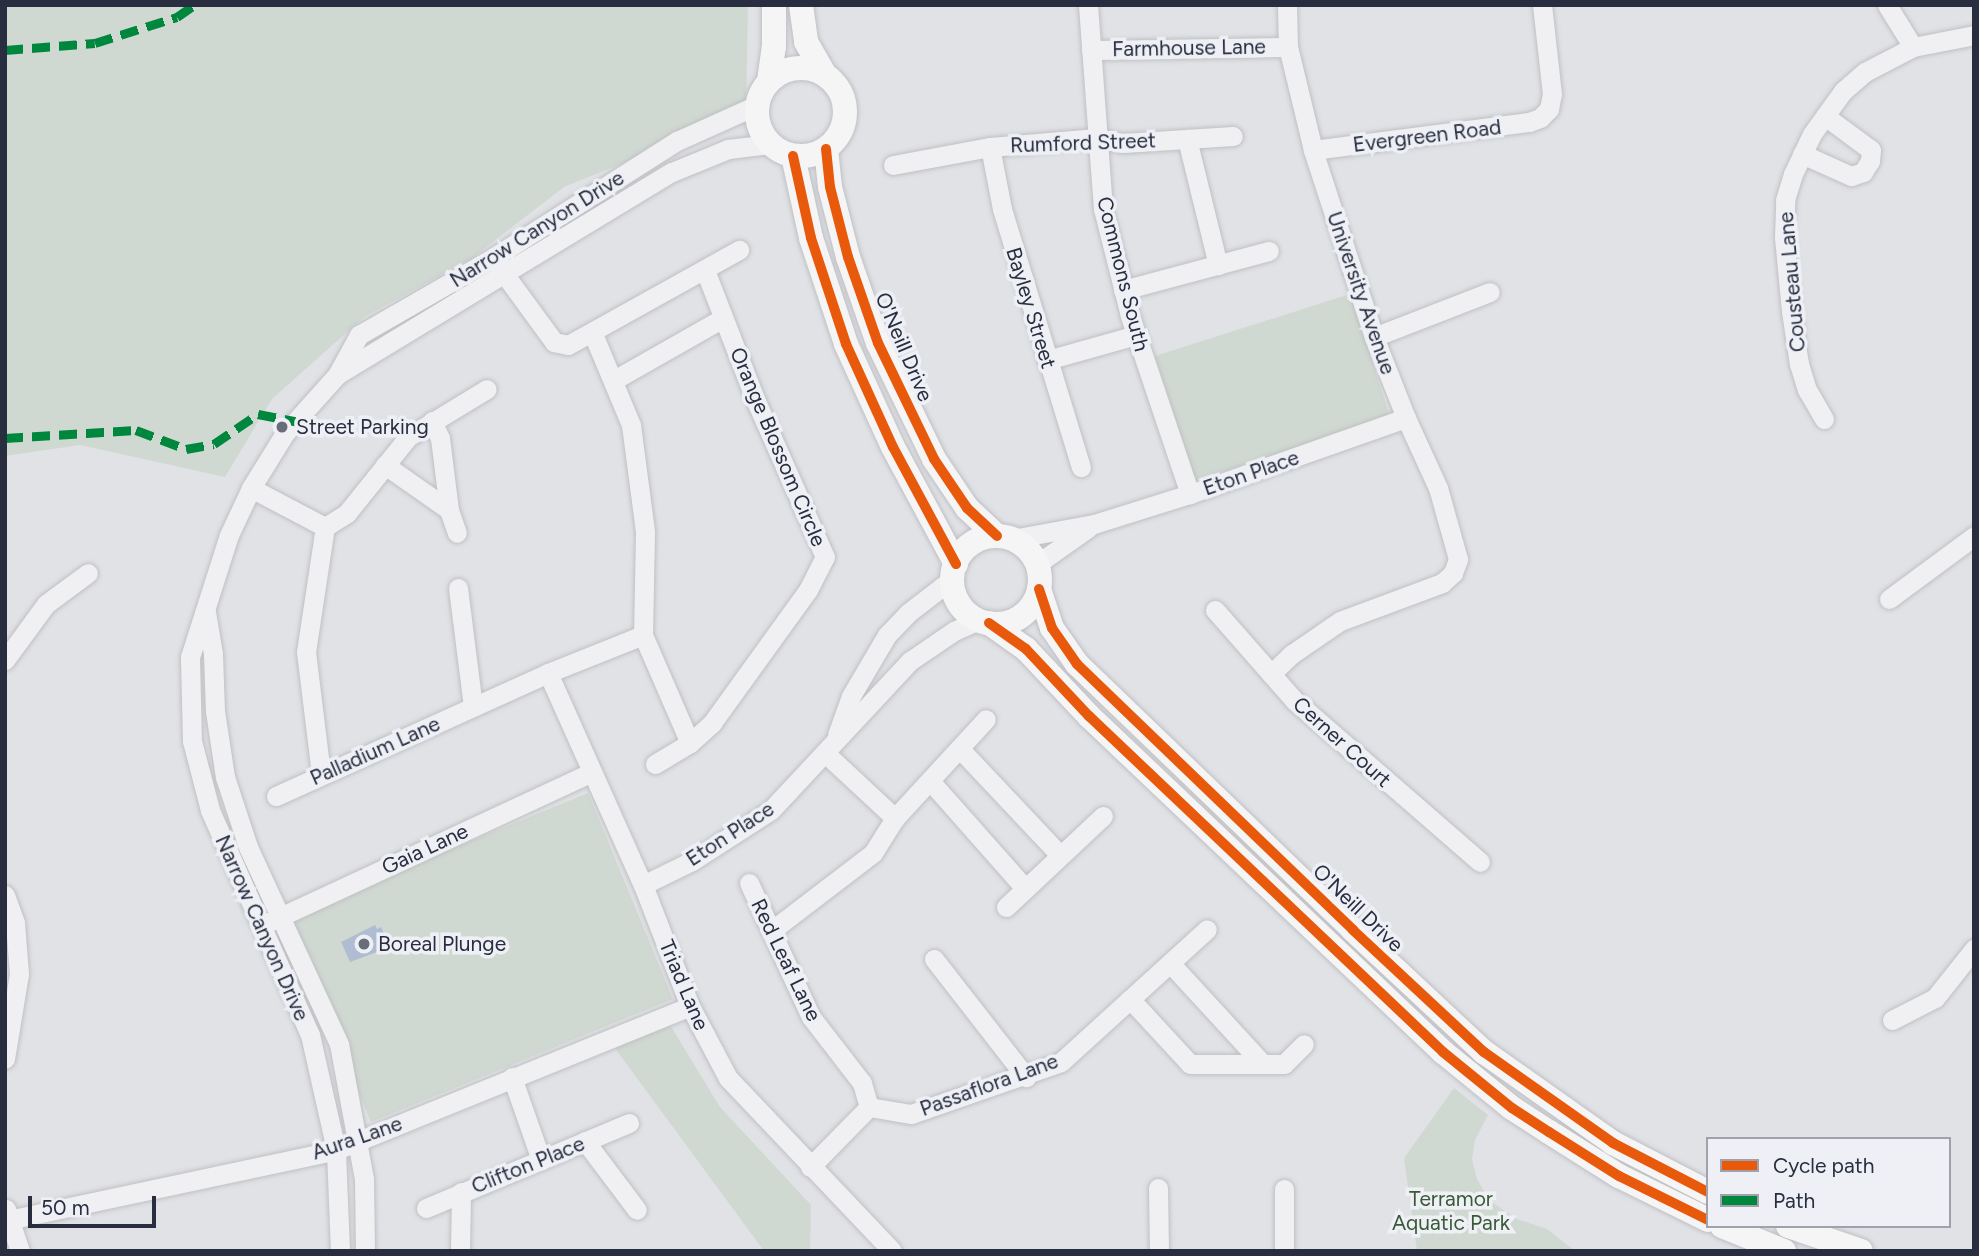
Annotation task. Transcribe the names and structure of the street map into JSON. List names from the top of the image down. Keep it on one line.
{"streets":{"main road":["O'Neill Drive"],"street":["Farmhouse Lane","Evergreen Road","Rumford Street","Narrow Canyon Drive","Commons South","Cousteau Lane","University Avenue","Bayley Street","Orange Blossom Circle","Eton Place","Cerner Court","Palladium Lane","Gaia Lane","Red Leaf Lane","Triad Lane","Passaflora Lane","Aura Lane","Clifton Place"]},"crossings":[["Farmhouse Lane","Commons South"],["Farmhouse Lane","University Avenue"],["Evergreen Road","University Avenue"],["Rumford Street","Commons South"],["Rumford Street","Bayley Street"],["Narrow Canyon Drive","O'Neill Drive"],["Narrow Canyon Drive","Gaia Lane"],["Narrow Canyon Drive","Aura Lane"],["Commons South","Eton Place"],["University Avenue","Eton Place"],["University Avenue","Cerner Court"],["O'Neill Drive","Eton Place"],["Eton Place","Triad Lane"],["Palladium Lane","Triad Lane"],["Gaia Lane","Triad Lane"],["Red Leaf Lane","Passaflora Lane"],["Triad Lane","Aura Lane"]],"parks":["Terramor Aquatic Park"],"places":["Street Parking","Boreal Plunge"],"legend":["Cycle path","Path"],"scale_bar":"50 m"}
